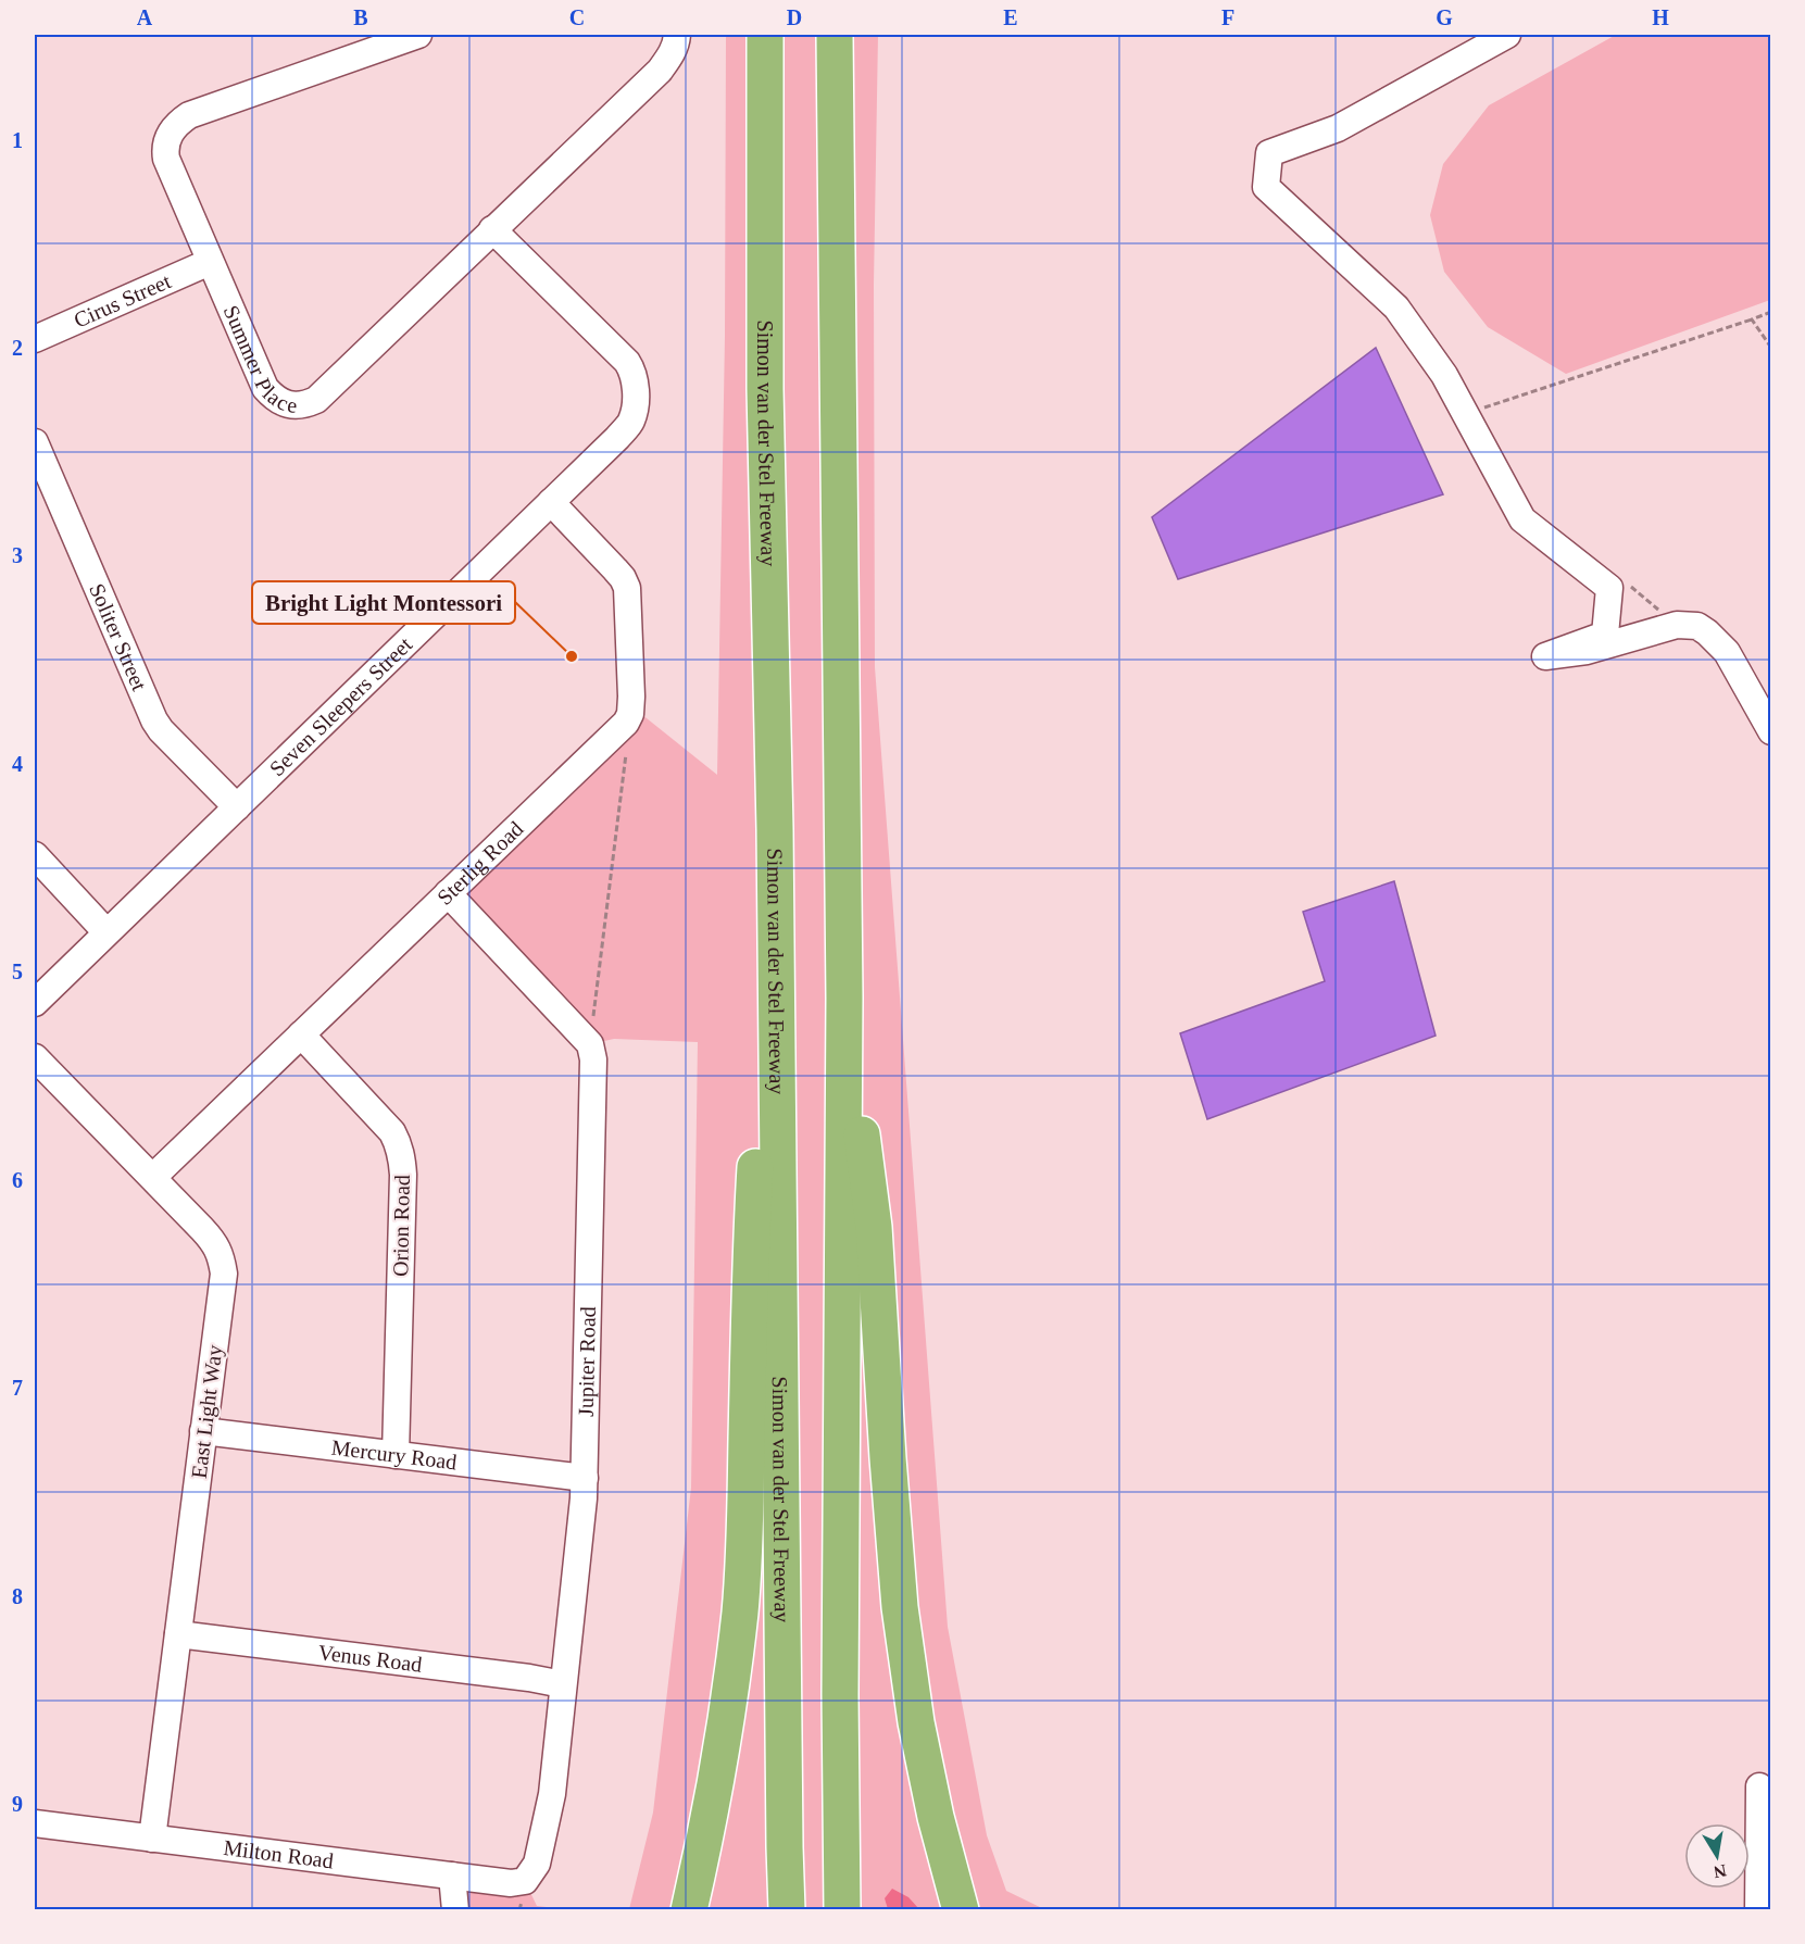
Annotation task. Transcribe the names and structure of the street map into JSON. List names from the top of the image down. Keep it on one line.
{"streets":{"highway":["Simon van der Stel Freeway"],"street":["Cirus Street","Summer Place","Soliter Street","Seven Sleepers Street","Sterlig Road","Orion Road","Jupiter Road","East Light Way","Mercury Road","Venus Road","Milton Road"]},"crossings":[["Cirus Street","Summer Place"],["Summer Place","Seven Sleepers Street"],["Soliter Street","Seven Sleepers Street"],["Seven Sleepers Street","Sterlig Road"],["Sterlig Road","Orion Road"],["Sterlig Road","East Light Way"],["Orion Road","Mercury Road"],["Jupiter Road","Mercury Road"],["Jupiter Road","Venus Road"],["Jupiter Road","Milton Road"],["East Light Way","Mercury Road"],["East Light Way","Venus Road"],["East Light Way","Milton Road"]],"places":["Bright Light Montessori"],"north":"bottom","grid":{"columns":["A","B","C","D","E","F","G","H"],"rows":["1","2","3","4","5","6","7","8","9"]}}
